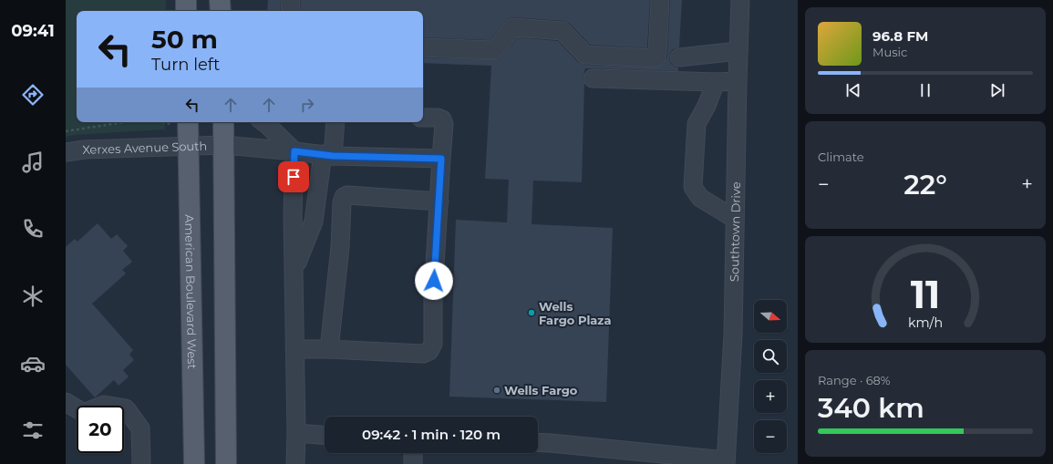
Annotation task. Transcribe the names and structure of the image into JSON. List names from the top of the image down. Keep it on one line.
{"streets":{"main road":["American Boulevard West"],"street":["Xerxes Avenue South","Southtown Drive"]},"crossings":[["Xerxes Avenue South","American Boulevard West"]],"places":["Wells Fargo Plaza","Wells Fargo"],"north":"right","page":{"tabs":"09:41","turn":["50 m","Turn left"],"song":["96.8 FM","Music"],"tile":["Climate",["Range · 68%","340 km"]],"heat":["−","22°","+"],"map_buttons":["+","−"],"limit":"20","trip":"09:42 · 1 min · 120 m","gauge":["11","km/h"]}}
